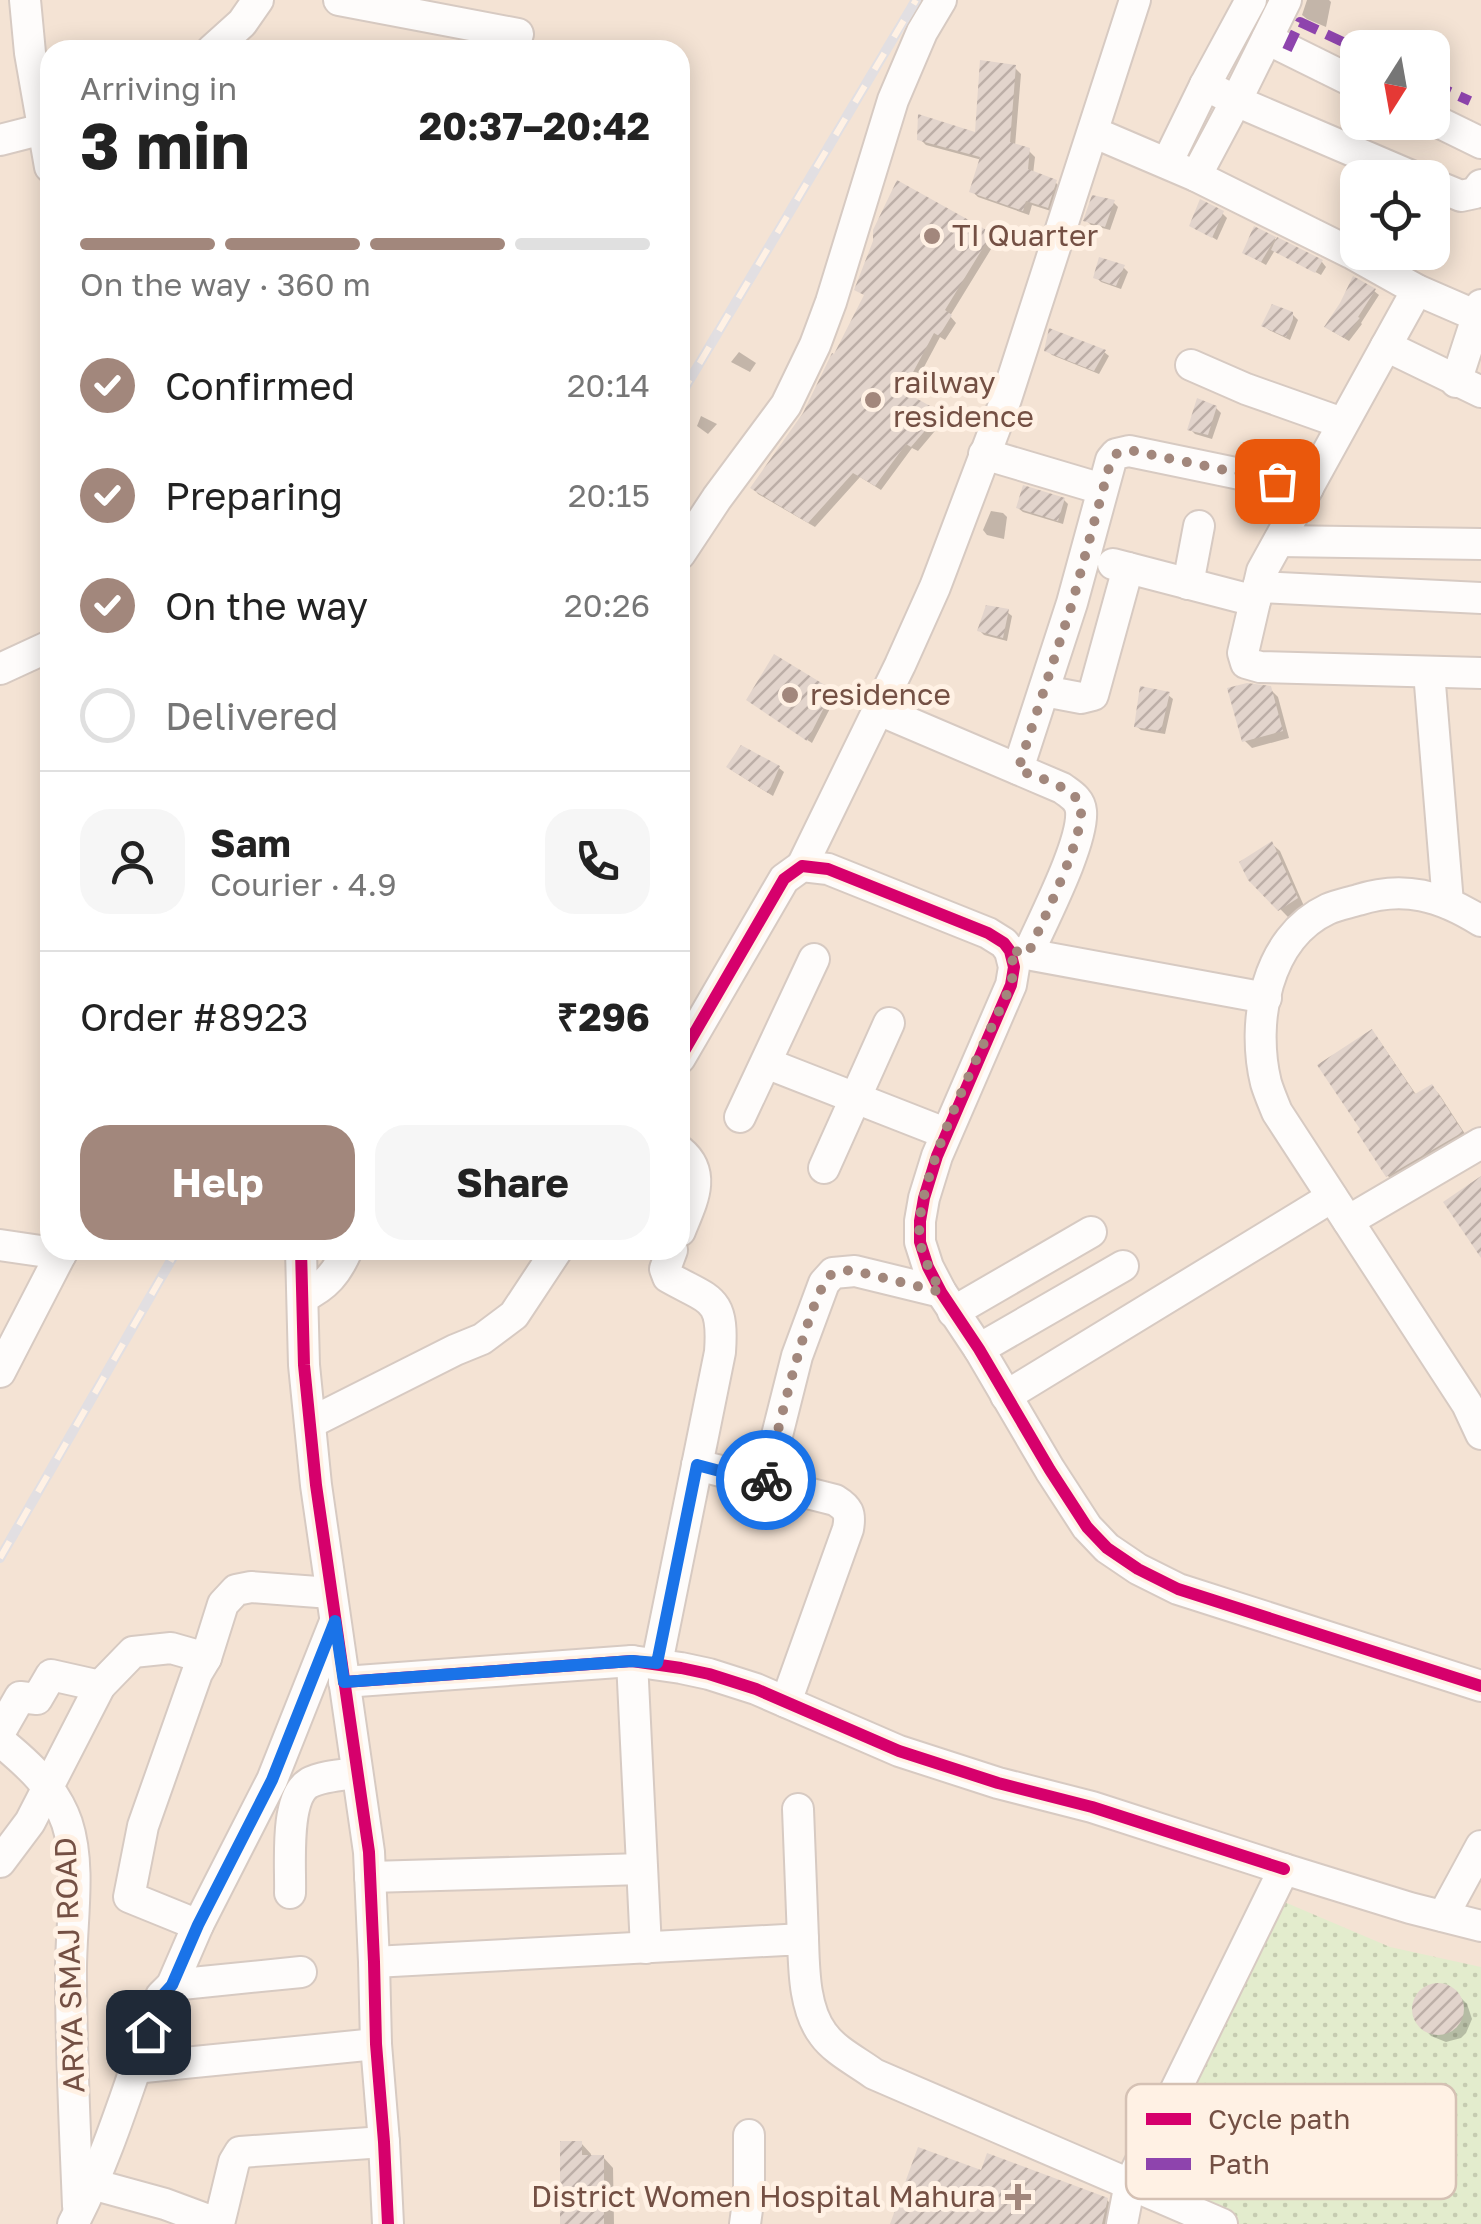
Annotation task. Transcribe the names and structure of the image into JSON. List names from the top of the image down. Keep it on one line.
{"streets":{"street":["ARYA SMAJ ROAD"]},"places":{"other":["TI Quarter","railway residence","residence"],"health":["District Women Hospital Mahura"]},"legend":["Cycle path","Path"],"north":"bottom","page":{"heading":["3 min","Arriving in","20:37–20:42"],"panel":["Sam","Courier · 4.9","Order #8923","₹296"],"bar":"On the way · 360 m","list":[["Confirmed","20:14"],["Preparing","20:15"],["On the way","20:26"],"Delivered"],"buttons":["Help","Share"]}}
